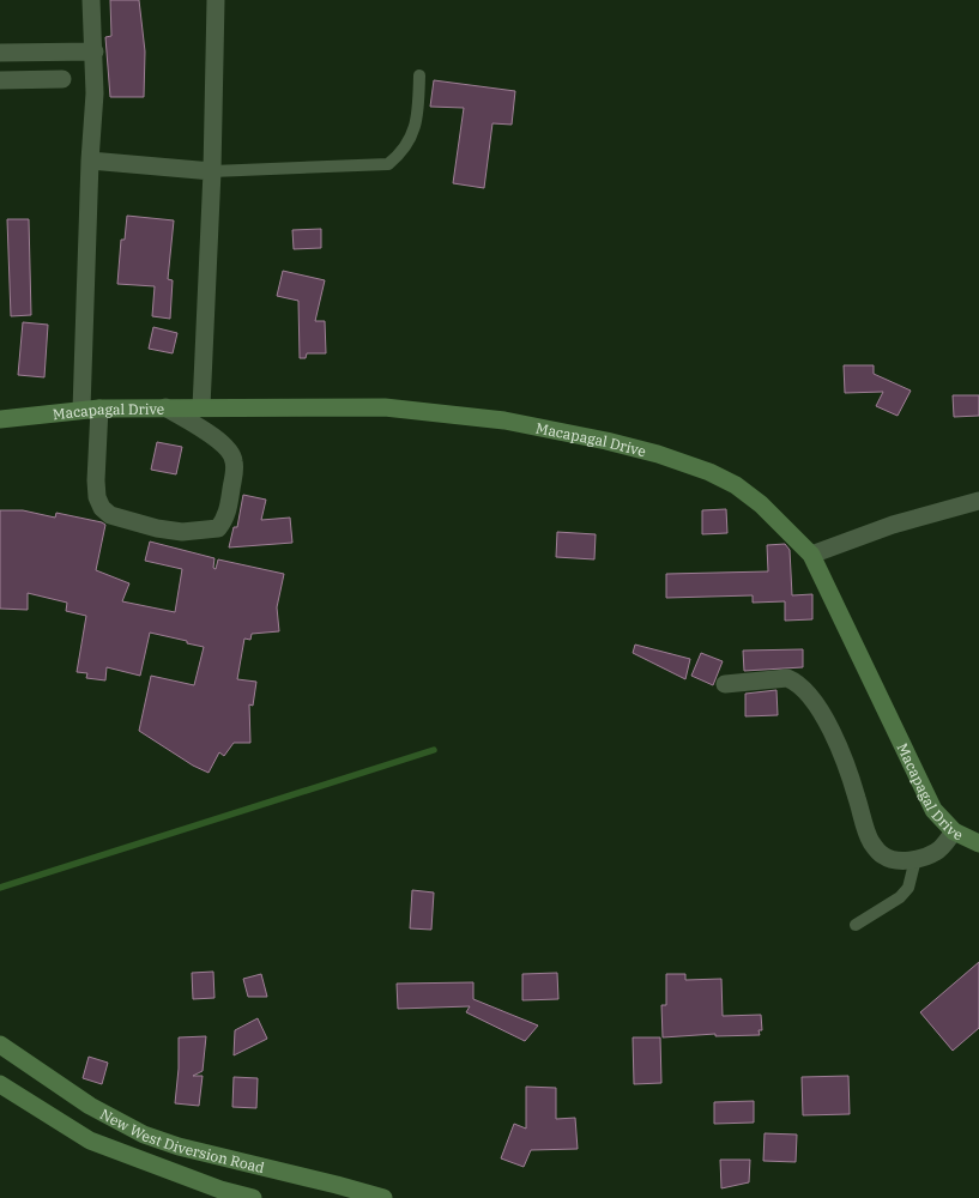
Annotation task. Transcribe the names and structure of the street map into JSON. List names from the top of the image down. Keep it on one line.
{"streets":{"main road":["Macapagal Drive","New West Diversion Road"]}}
